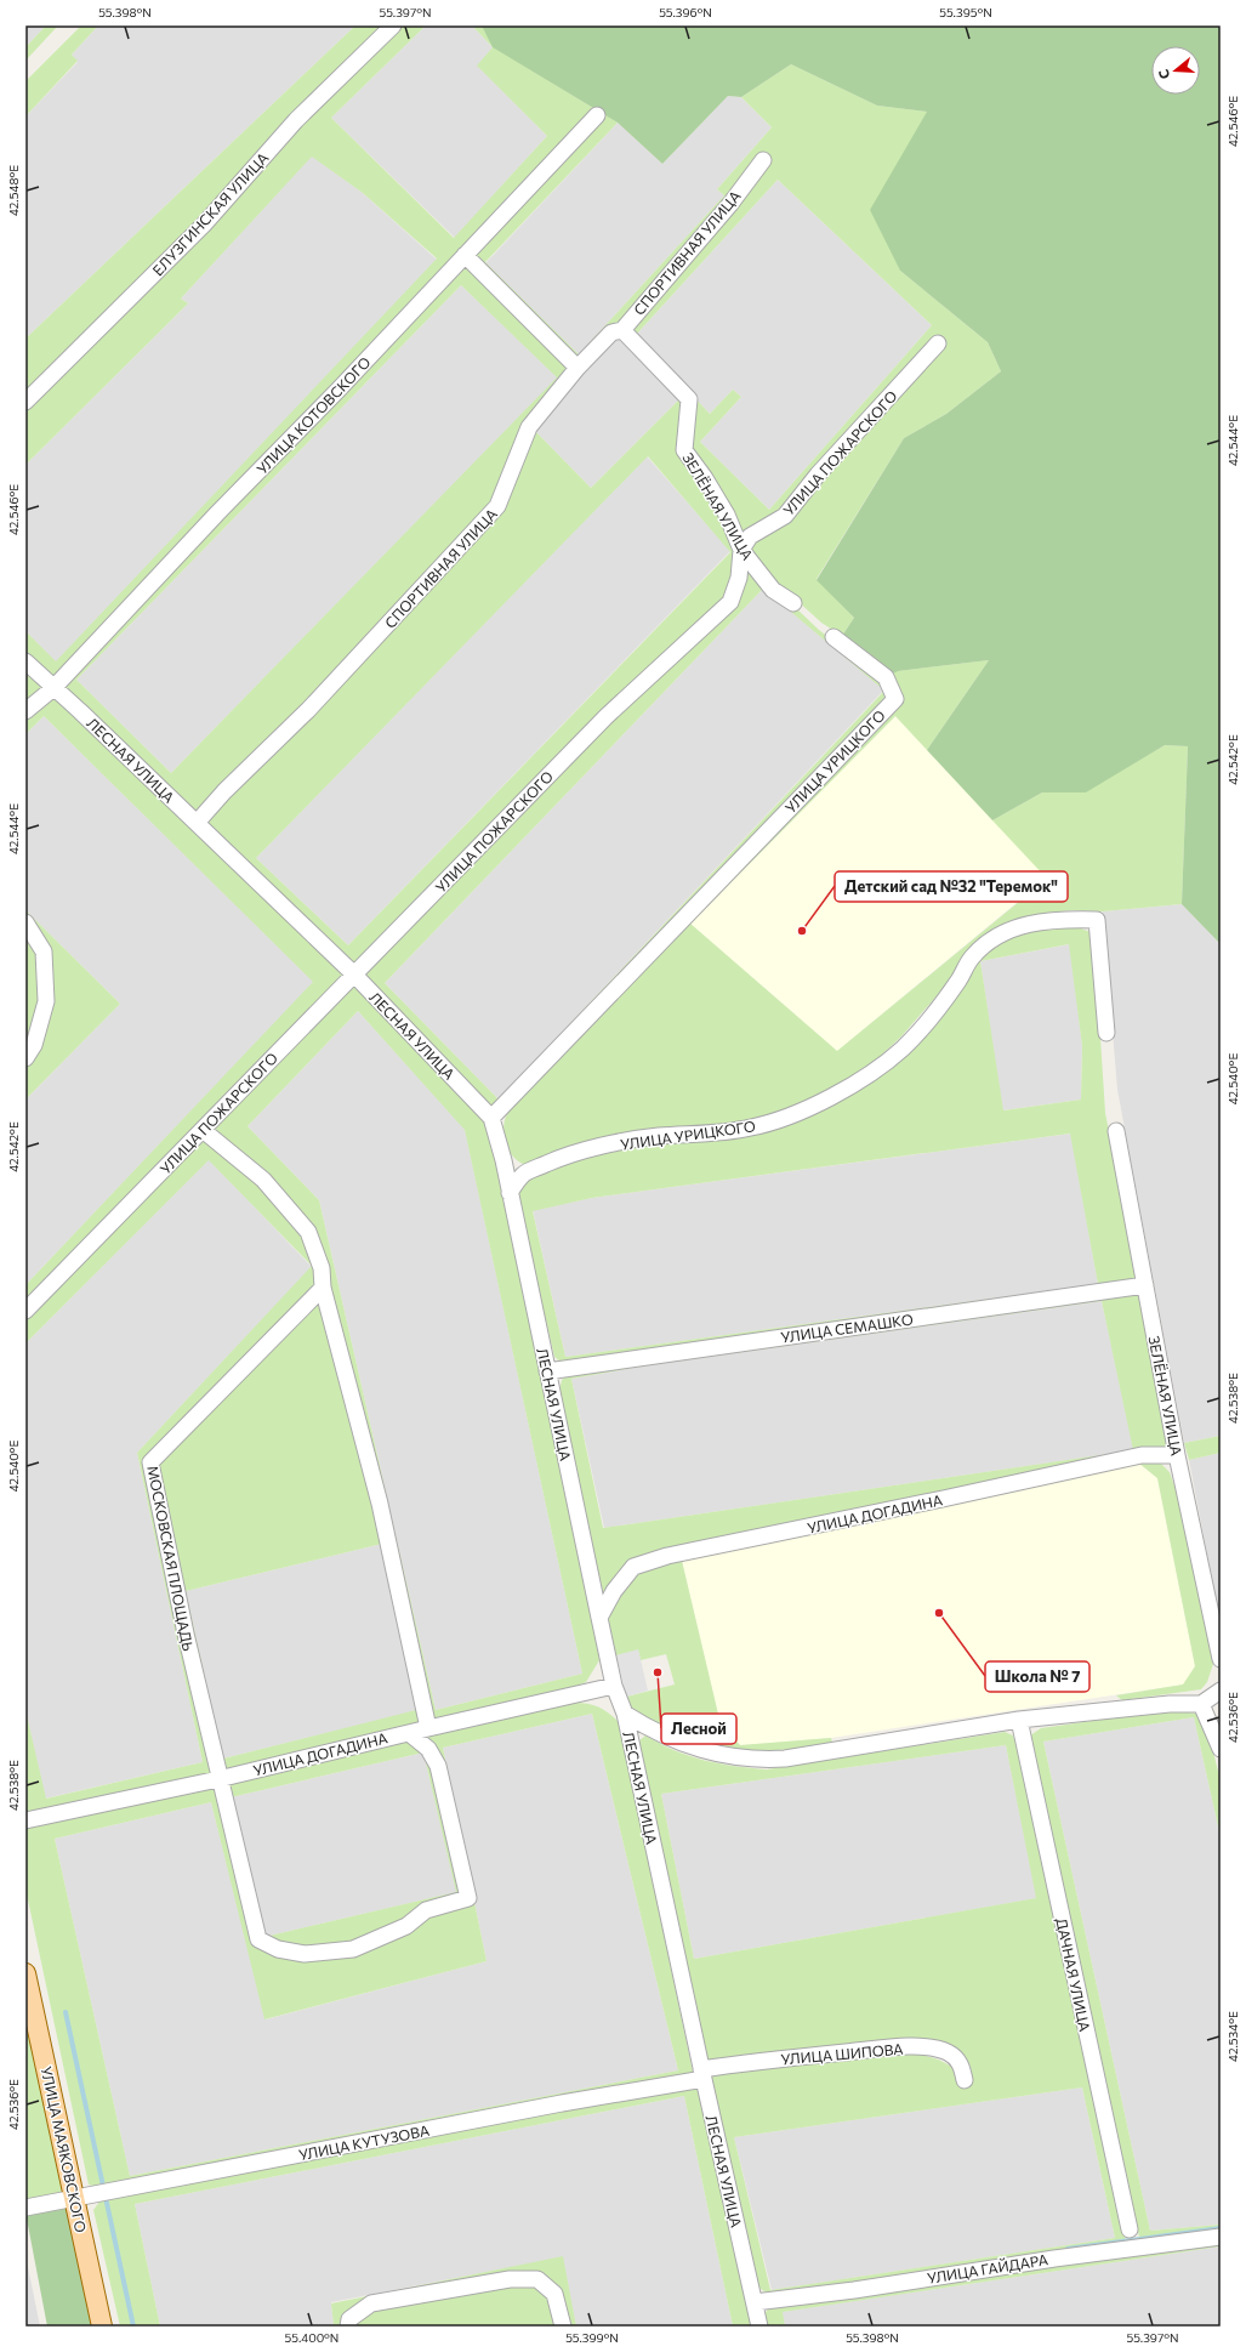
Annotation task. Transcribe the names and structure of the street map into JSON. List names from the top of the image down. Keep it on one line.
{"streets":{"main road":["УЛИЦА МАЯКОВСКОГО"],"street":["ЕЛУЗГИНСКАЯ УЛИЦА","СПОРТИВНАЯ УЛИЦА","УЛИЦА КОТОВСКОГО","УЛИЦА ПОЖАРСКОГО","ЗЕЛЁНАЯ УЛИЦА","ЛЕСНАЯ УЛИЦА","УЛИЦА УРИЦКОГО","УЛИЦА СЕМАШКО","УЛИЦА ДОГАДИНА","МОСКОВСКАЯ ПЛОЩАДЬ","ДАЧНАЯ УЛИЦА","УЛИЦА ШИПОВА","УЛИЦА КУТУЗОВА","УЛИЦА ГАЙДАРА"]},"crossings":[["СПОРТИВНАЯ УЛИЦА","ЗЕЛЁНАЯ УЛИЦА"],["СПОРТИВНАЯ УЛИЦА","ЛЕСНАЯ УЛИЦА"],["УЛИЦА КОТОВСКОГО","ЛЕСНАЯ УЛИЦА"],["УЛИЦА ПОЖАРСКОГО","ЗЕЛЁНАЯ УЛИЦА"],["УЛИЦА ПОЖАРСКОГО","ЛЕСНАЯ УЛИЦА"],["ЗЕЛЁНАЯ УЛИЦА","УЛИЦА СЕМАШКО"],["ЗЕЛЁНАЯ УЛИЦА","УЛИЦА ДОГАДИНА"],["ЛЕСНАЯ УЛИЦА","УЛИЦА УРИЦКОГО"],["ЛЕСНАЯ УЛИЦА","УЛИЦА СЕМАШКО"],["ЛЕСНАЯ УЛИЦА","УЛИЦА ДОГАДИНА"],["ЛЕСНАЯ УЛИЦА","УЛИЦА ШИПОВА"],["ЛЕСНАЯ УЛИЦА","УЛИЦА КУТУЗОВА"],["ЛЕСНАЯ УЛИЦА","УЛИЦА ГАЙДАРА"],["УЛИЦА ДОГАДИНА","МОСКОВСКАЯ ПЛОЩАДЬ"],["УЛИЦА ШИПОВА","УЛИЦА КУТУЗОВА"],["УЛИЦА КУТУЗОВА","УЛИЦА МАЯКОВСКОГО"]],"places":["Детский сад №32 \"Теремок\"","Школа № 7","Лесной"],"north":"left","coordinates":["55.398°N","55.397°N","55.396°N","55.395°N","42.546°E","42.548°E","42.544°E","42.542°E","42.540°E","42.538°E","42.536°E","42.534°E","55.400°N","55.399°N"]}
